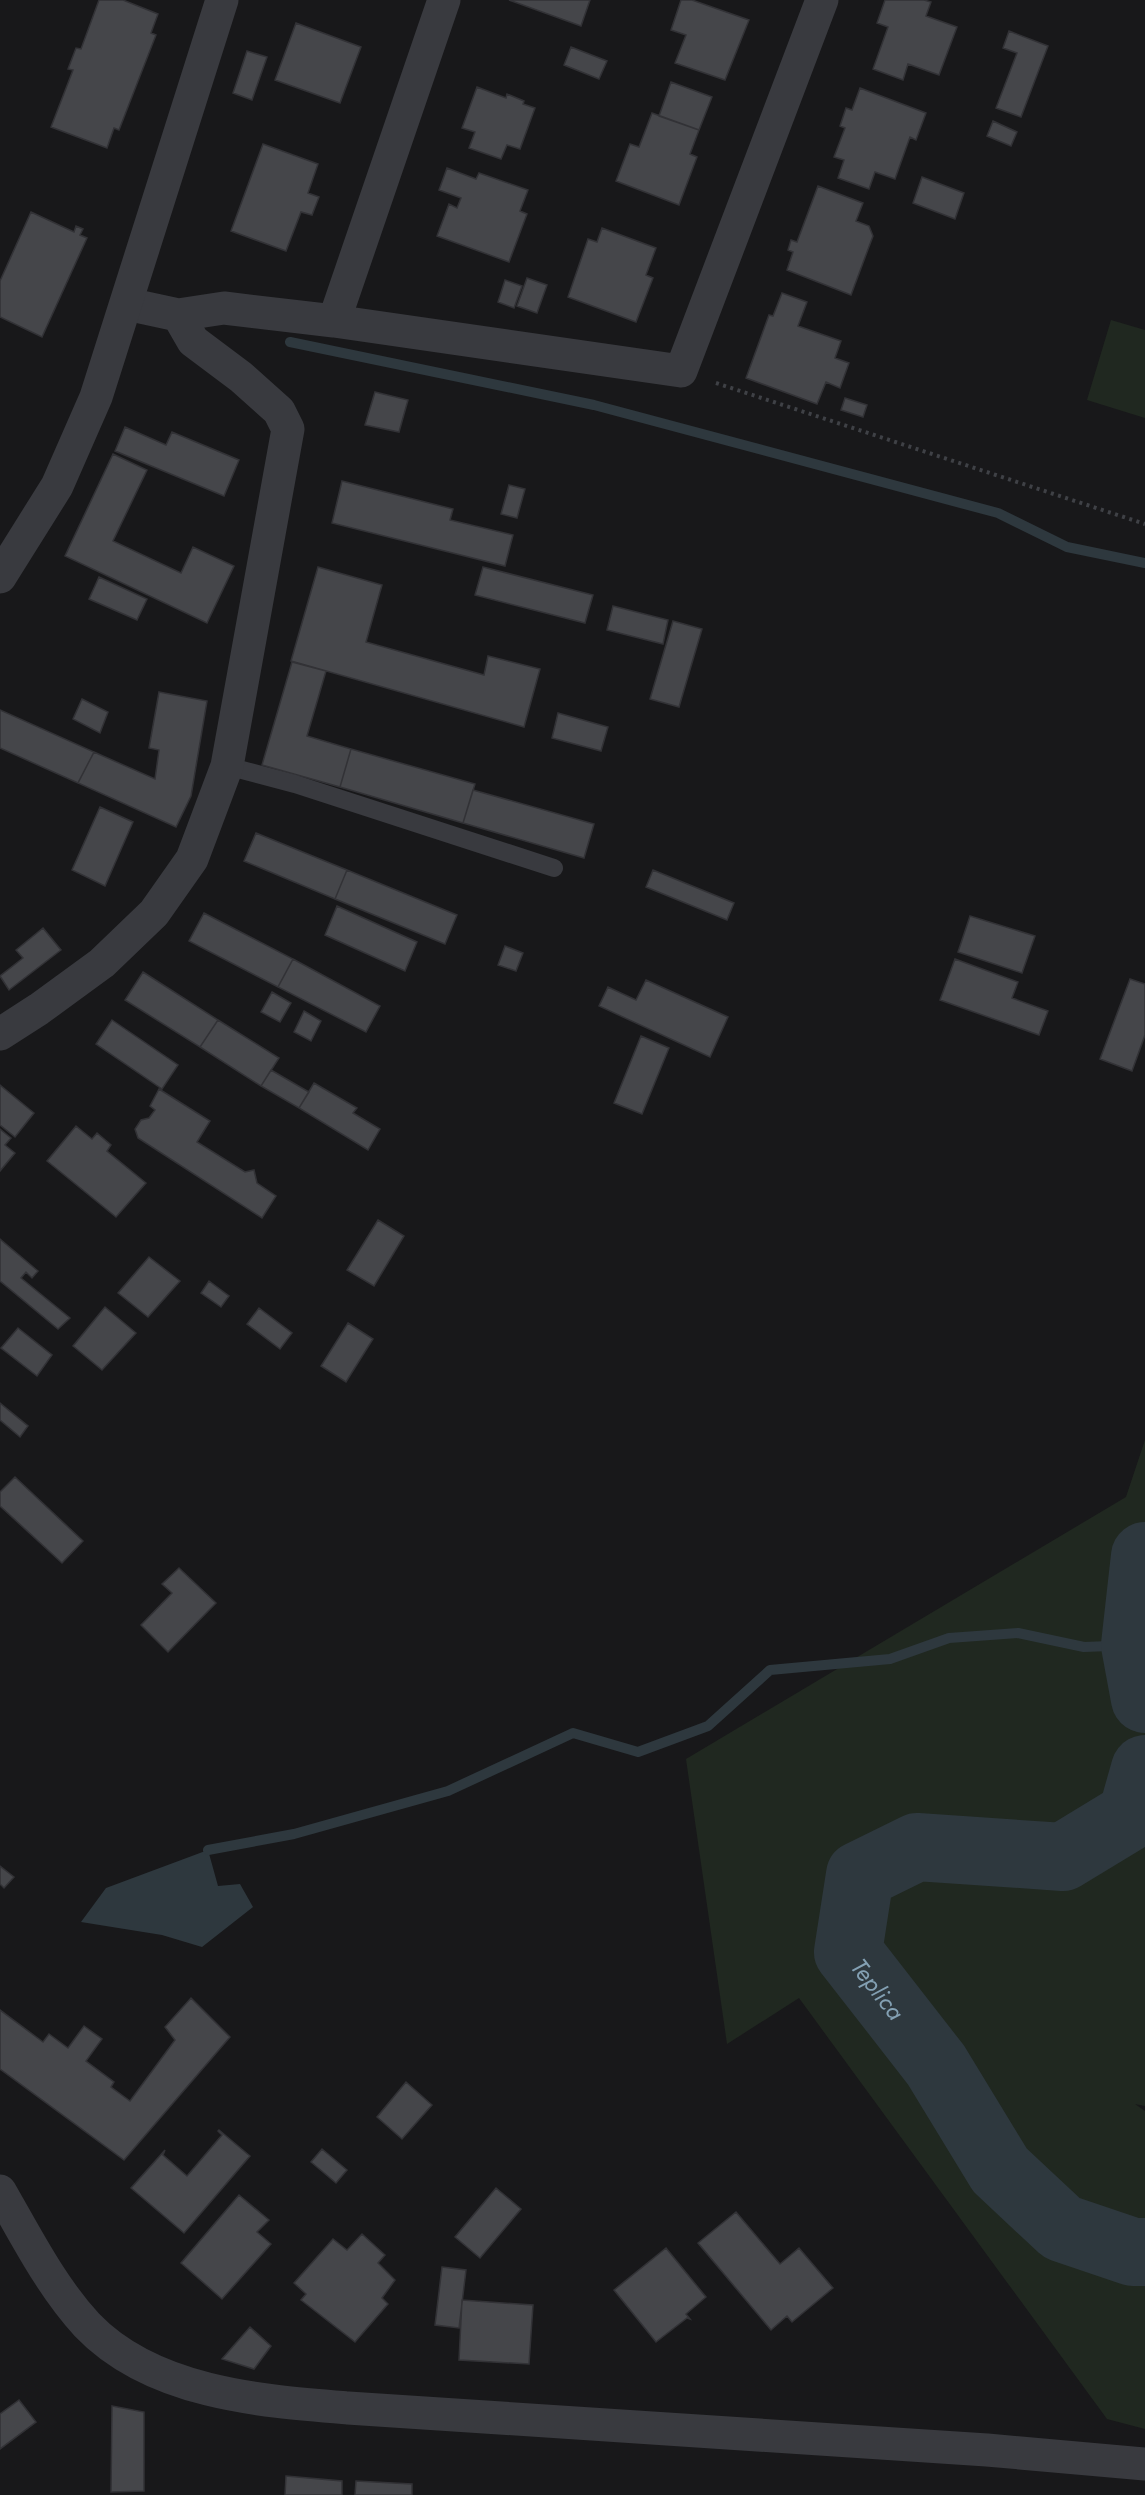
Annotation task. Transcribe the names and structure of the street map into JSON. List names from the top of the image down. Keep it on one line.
{"water":["Teplica"]}
